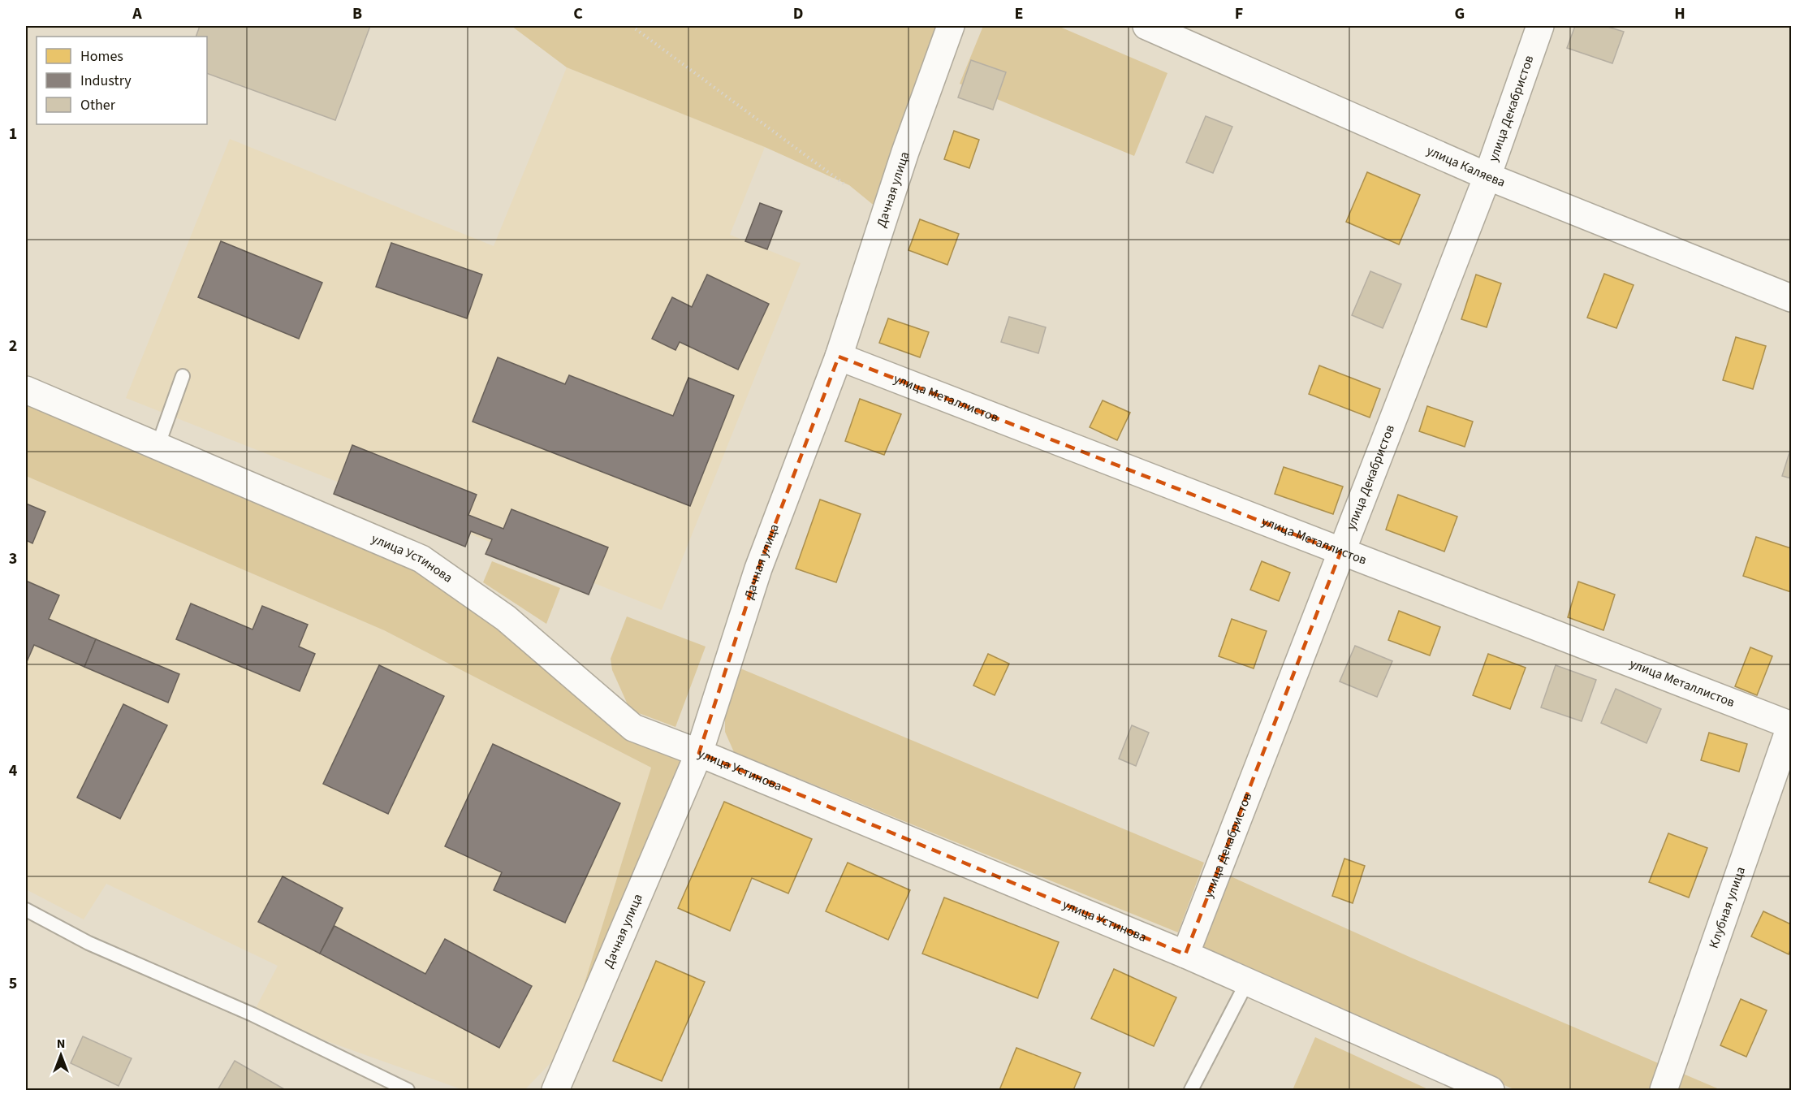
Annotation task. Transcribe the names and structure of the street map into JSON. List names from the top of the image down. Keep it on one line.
{"streets":{"street":["улица Декабристов","улица Каляева","Дачная улица","улица Металлистов","улица Устинова","Клубная улица"]},"crossings":[["улица Декабристов","улица Каляева"],["улица Декабристов","улица Металлистов"],["улица Декабристов","улица Устинова"],["Дачная улица","улица Металлистов"],["Дачная улица","улица Устинова"],["улица Металлистов","Клубная улица"]],"legend":["Homes","Industry","Other"],"north":"top","grid":{"columns":["A","B","C","D","E","F","G","H"],"rows":["1","2","3","4","5"]}}
